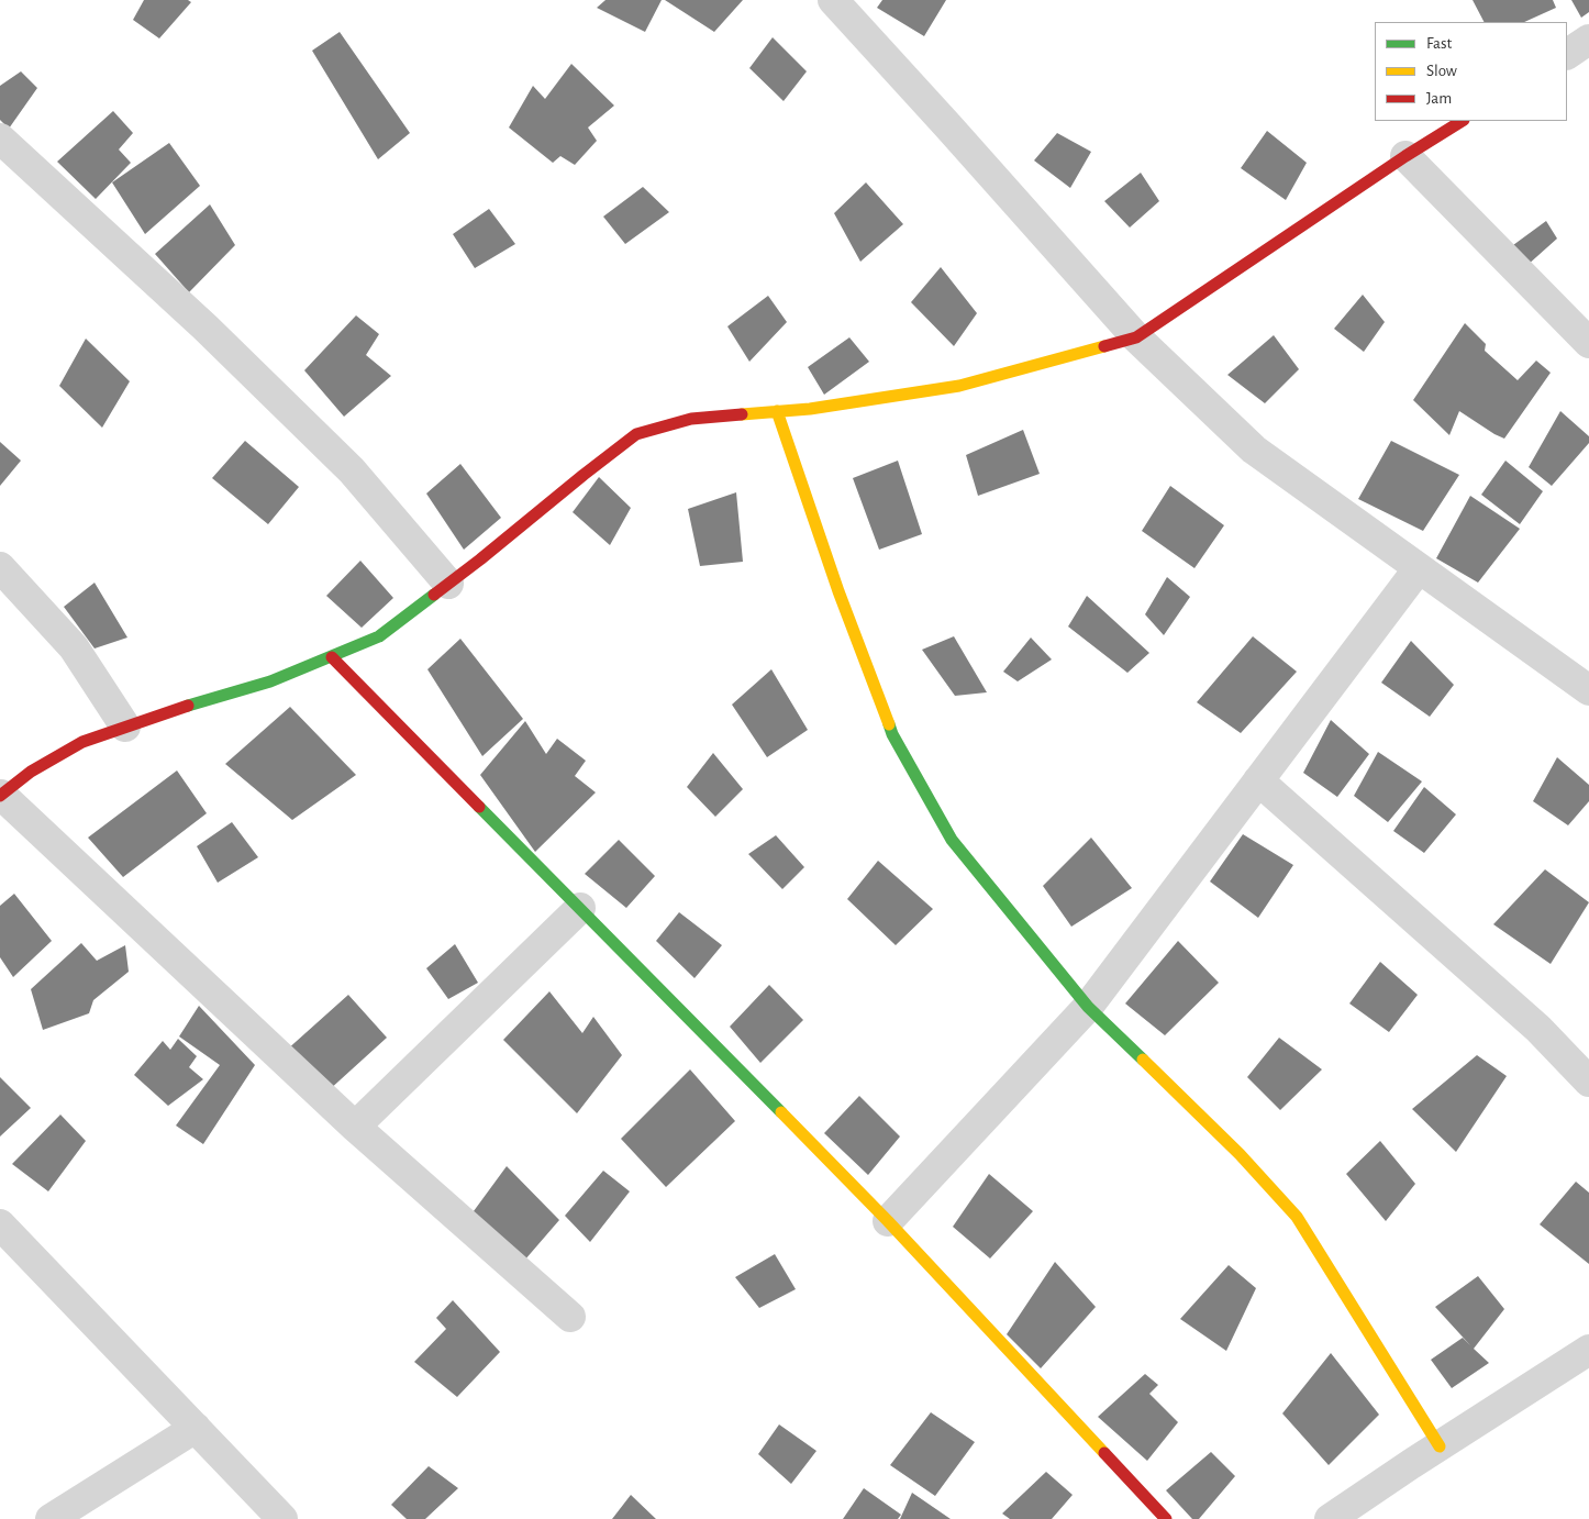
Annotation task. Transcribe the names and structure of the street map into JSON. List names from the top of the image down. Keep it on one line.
{"legend":["Fast","Slow","Jam"]}
